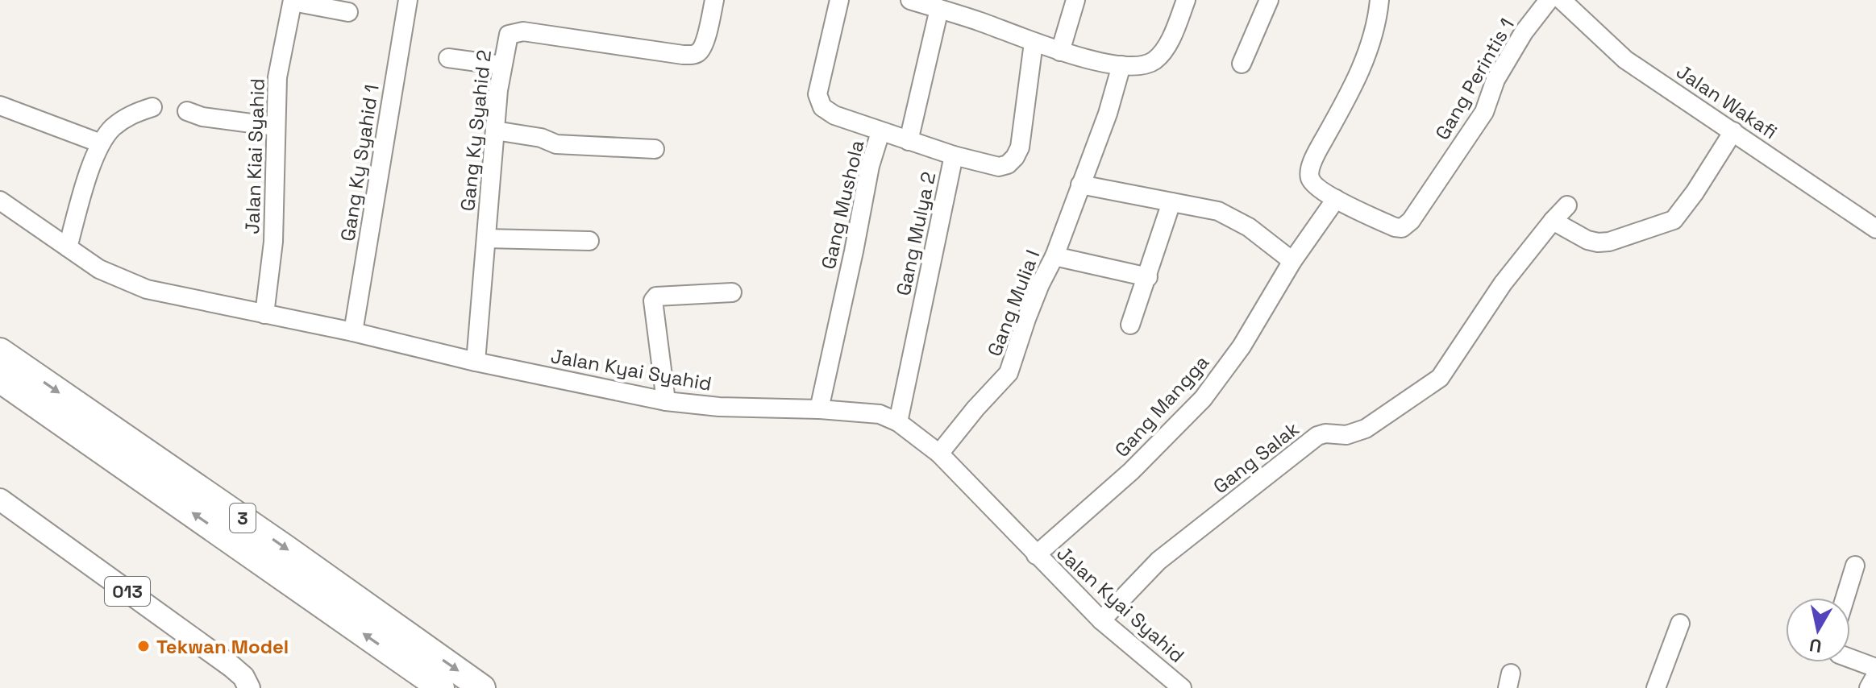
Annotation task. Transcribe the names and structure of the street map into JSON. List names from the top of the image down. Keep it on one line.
{"streets":{"highway":["3"],"main road":["013"],"street":["Gang Perintis 1","Jalan Wakafi","Gang Ky Syahid 2","Jalan Kiai Syahid","Gang Ky Syahid 1","Gang Mushola","Gang Mulya 2","Gang Mulia I","Jalan Kyai Syahid","Gang Mangga","Gang Salak"]},"crossings":[["Gang Perintis 1","Gang Mangga"],["Gang Ky Syahid 2","Jalan Kyai Syahid"],["Jalan Kiai Syahid","Jalan Kyai Syahid"],["Gang Ky Syahid 1","Jalan Kyai Syahid"],["Gang Mushola","Gang Mulya 2"],["Gang Mushola","Jalan Kyai Syahid"],["Gang Mulya 2","Jalan Kyai Syahid"],["Gang Mulia I","Jalan Kyai Syahid"],["Jalan Kyai Syahid","Gang Mangga"],["Jalan Kyai Syahid","Gang Salak"]],"places":["Tekwan Model"],"north":"bottom"}
